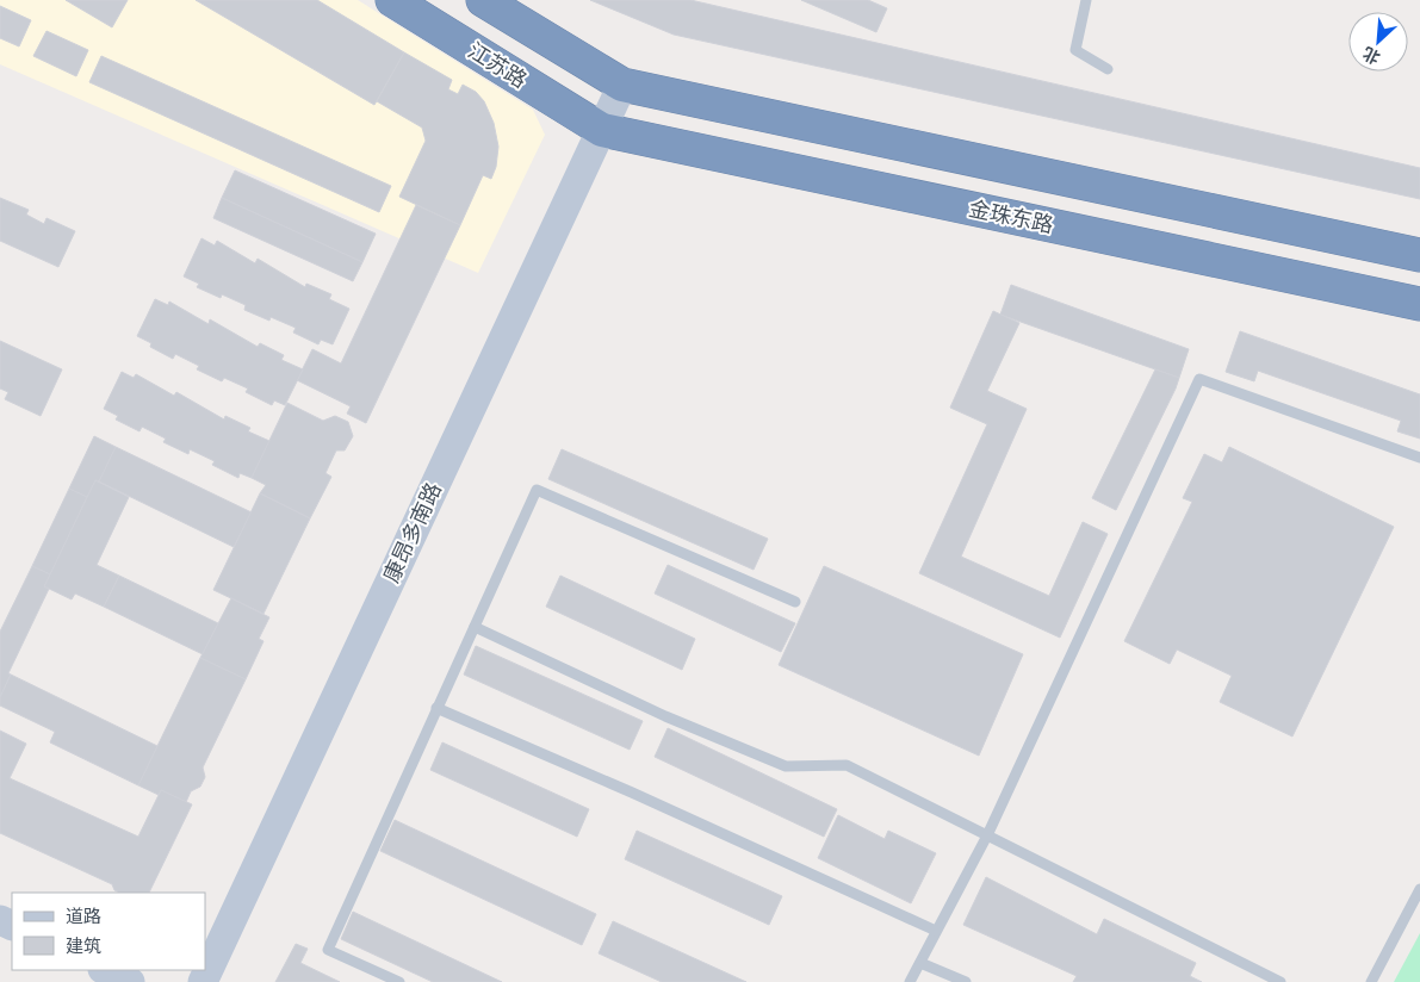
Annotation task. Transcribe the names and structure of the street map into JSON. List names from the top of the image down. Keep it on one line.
{"streets":{"highway":["江苏路","金珠东路"],"main road":["康昂多南路"]},"crossings":[["江苏路","金珠东路"],["江苏路","康昂多南路"],["金珠东路","康昂多南路"]],"legend":["道路","建筑"],"north":"bottom left"}
